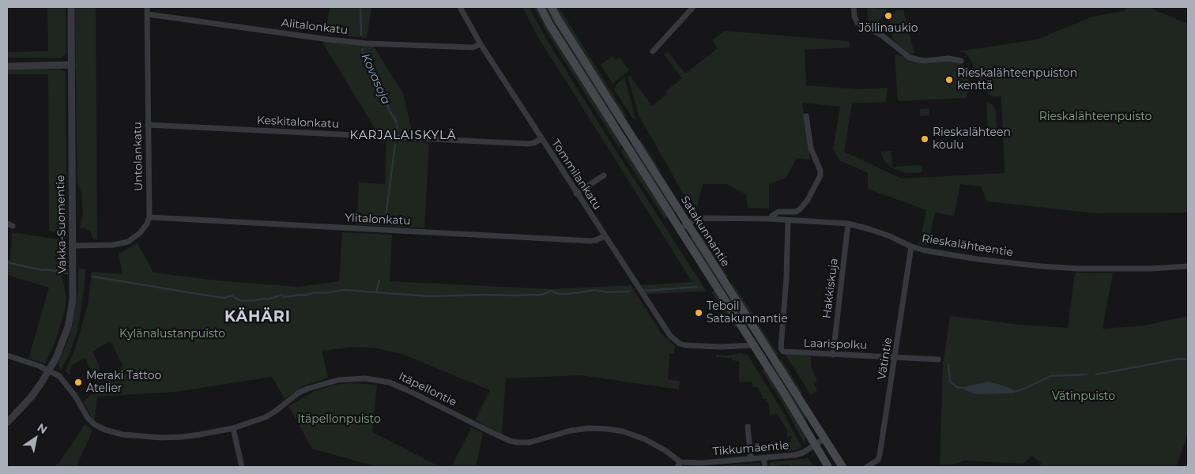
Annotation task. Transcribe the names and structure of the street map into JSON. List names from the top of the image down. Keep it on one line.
{"streets":{"main road":["Satakunnantie"],"street":["Alitalonkatu","Keskitalonkatu","Untolankatu","Tommilankatu","Ylitalonkatu","Vakka-Suomentie","Rieskalähteentie","Hakkiskuja","Laarispolku","Vätintie","Itäpellontie","Tikkumäentie"]},"crossings":[["Alitalonkatu","Untolankatu"],["Alitalonkatu","Tommilankatu"],["Keskitalonkatu","Untolankatu"],["Keskitalonkatu","Tommilankatu"],["Untolankatu","Ylitalonkatu"],["Tommilankatu","Ylitalonkatu"],["Tommilankatu","Satakunnantie"],["Vakka-Suomentie","Itäpellontie"],["Satakunnantie","Rieskalähteentie"],["Satakunnantie","Tikkumäentie"],["Rieskalähteentie","Hakkiskuja"],["Rieskalähteentie","Laarispolku"],["Rieskalähteentie","Vätintie"],["Hakkiskuja","Laarispolku"],["Laarispolku","Vätintie"],["Itäpellontie","Tikkumäentie"]],"districts":["KARJALAISKYLÄ","KÄHÄRI"],"water":["Kovasoja"],"parks":["Rieskalähteenpuisto","Kylänalustanpuisto","Vätinpuisto","Itäpellonpuisto"],"places":["Jöllinaukio","Rieskalähteenpuiston kenttä","Rieskalähteen koulu","Teboil Satakunnantie","Meraki Tattoo Atelier"],"north":"top right"}
